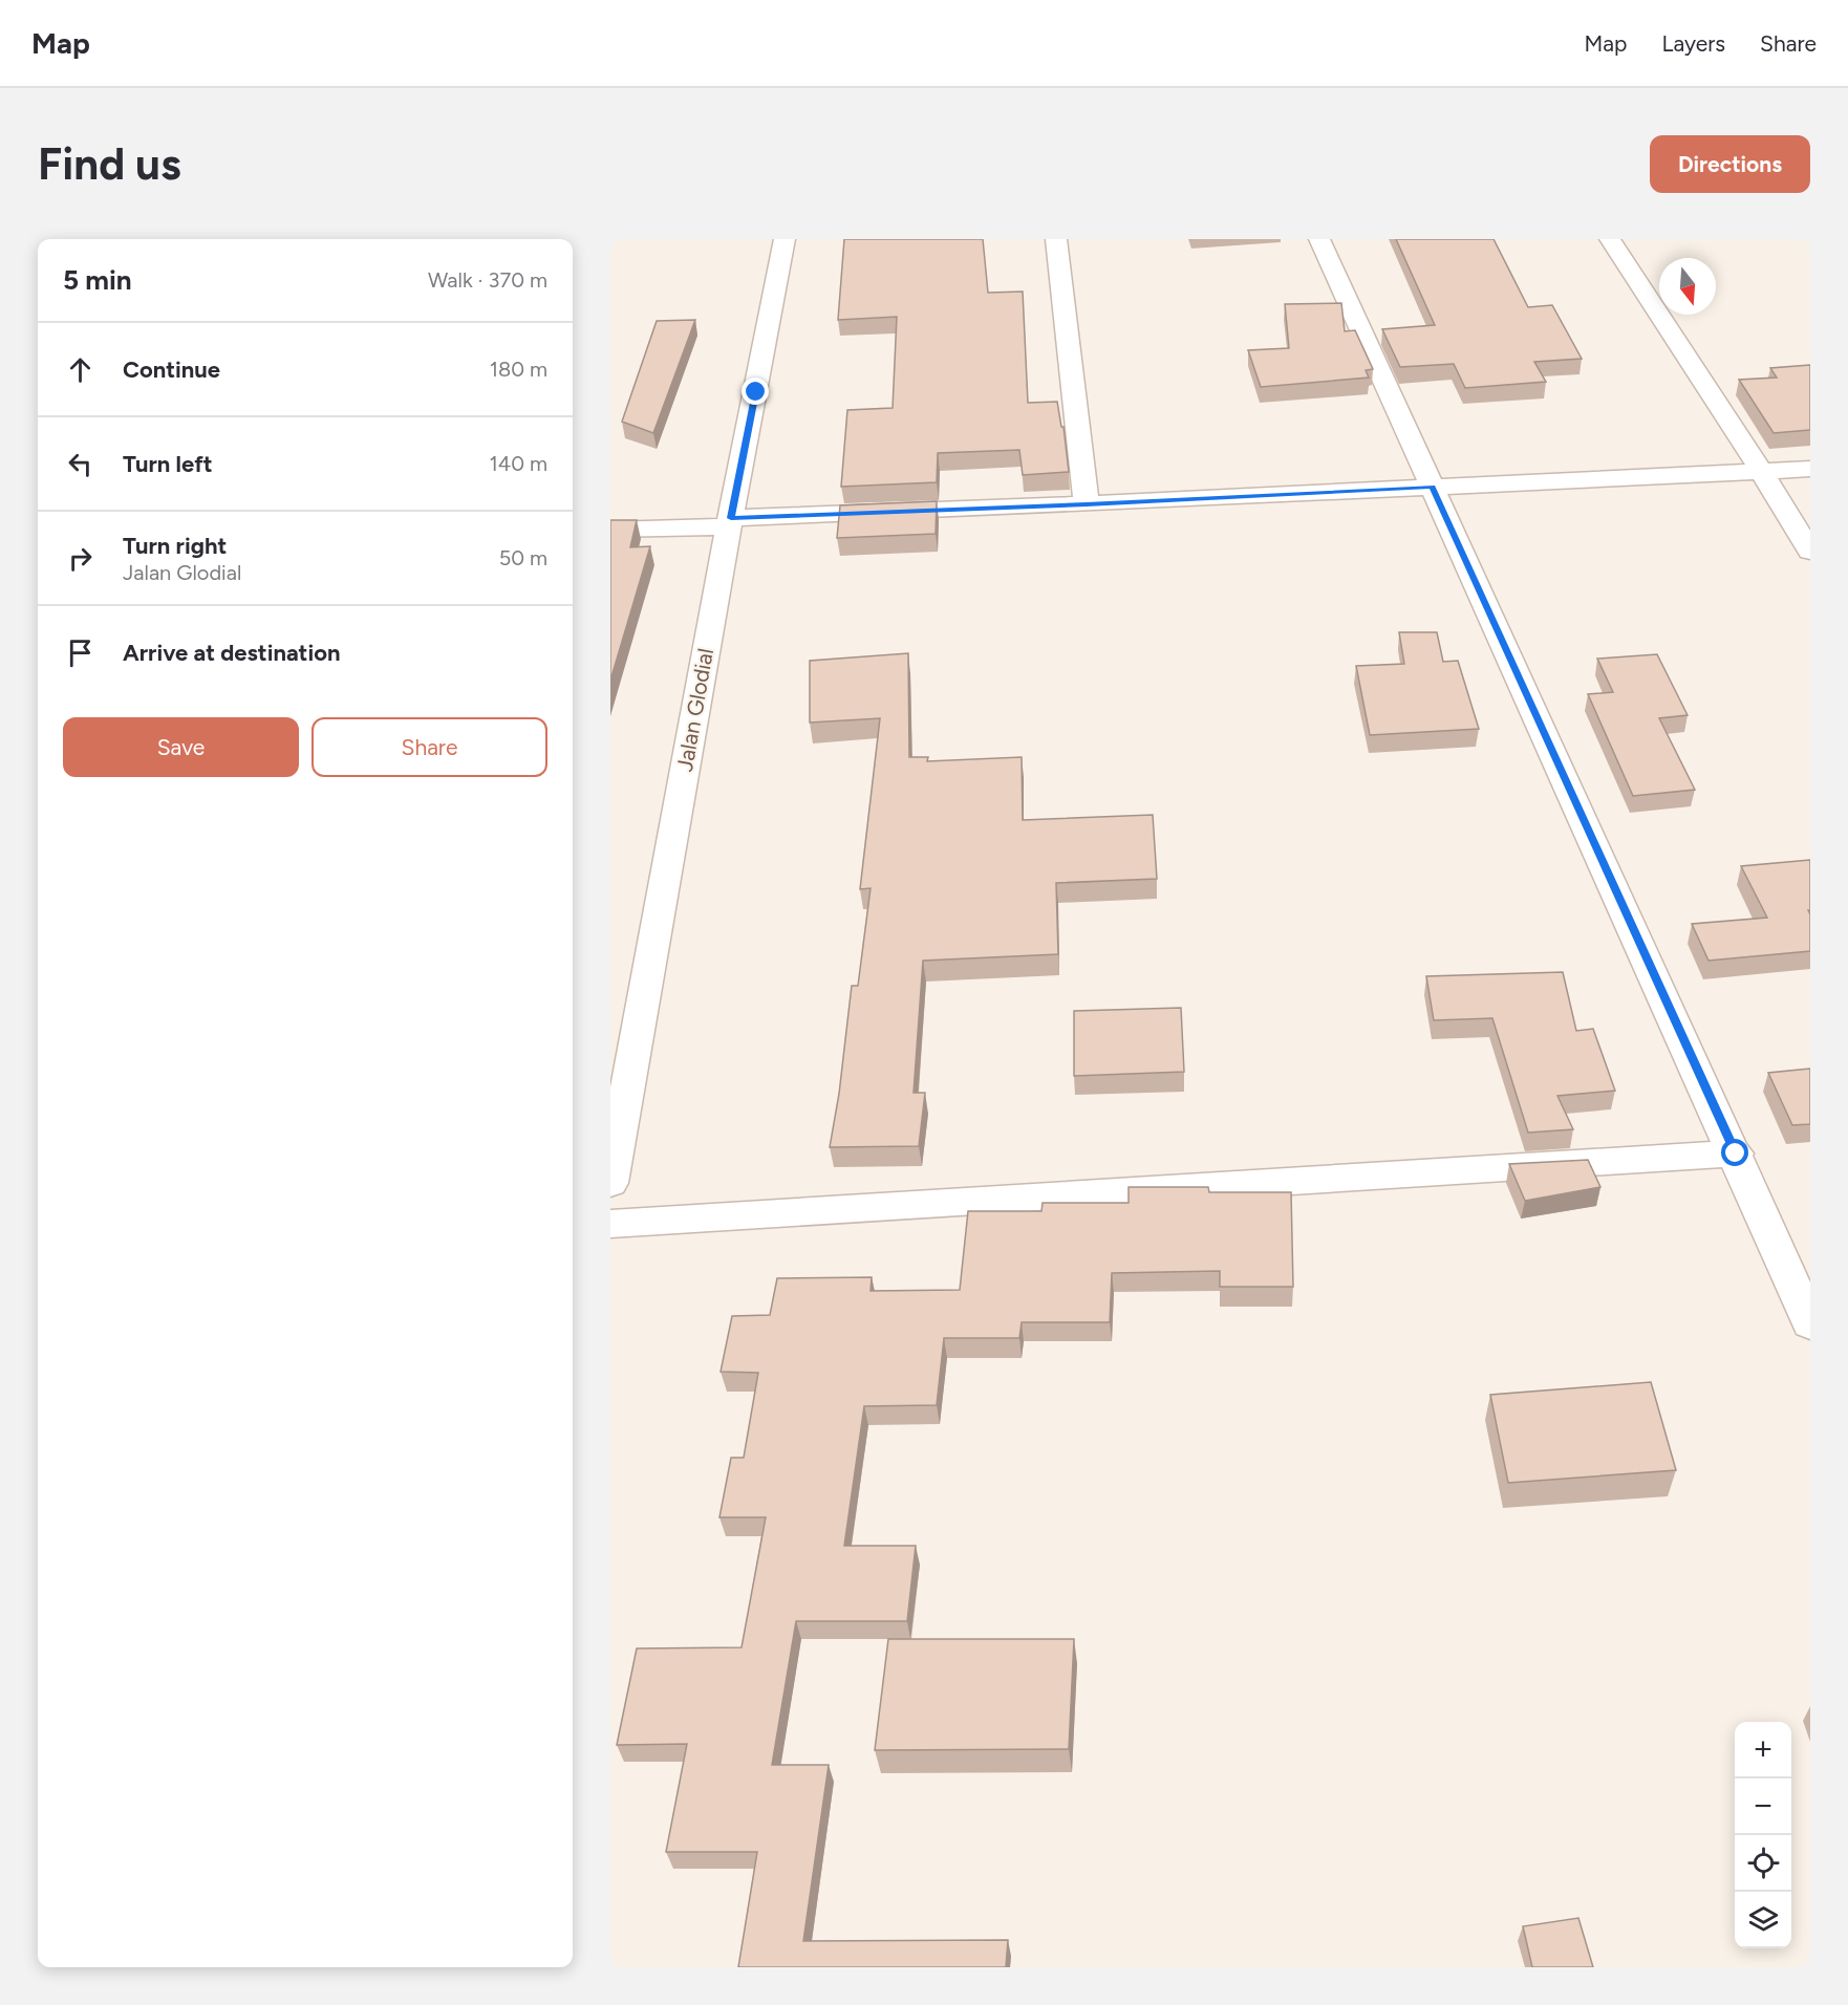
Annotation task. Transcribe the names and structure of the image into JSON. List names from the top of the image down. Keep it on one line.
{"streets":{"street":["Jalan Glodial"]},"north":"bottom","page":{"header":"Map","nav":["Map","Layers","Share"],"buttons":["Directions",["Save","Share"]],"title":"Find us","heading":["5 min","Walk · 370 m"],"list":[["Continue","180 m"],["Turn left","140 m"],["Turn right","Jalan Glodial","50 m"],"Arrive at destination"],"map_buttons":["+","−"]}}
